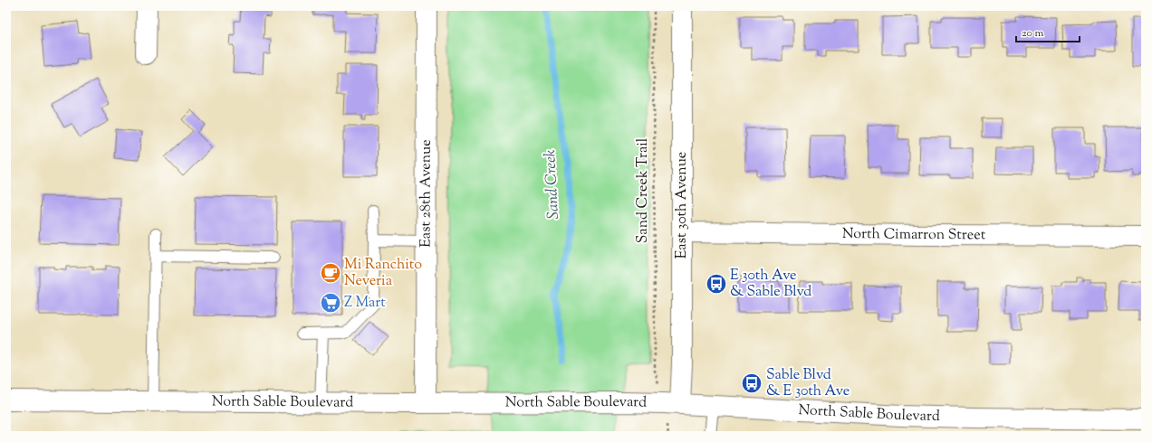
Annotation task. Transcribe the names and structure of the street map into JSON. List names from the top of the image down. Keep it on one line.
{"streets":{"street":["East 28th Avenue","East 30th Avenue","North Cimarron Street","North Sable Boulevard"],"path":["Sand Creek Trail"]},"crossings":[["East 28th Avenue","North Sable Boulevard"],["East 30th Avenue","North Cimarron Street"],["East 30th Avenue","North Sable Boulevard"]],"water":["Sand Creek"],"places":{"cafe":["Mi Ranchito Neveria"],"bus stop":["E 30th Ave & Sable Blvd","Sable Blvd & E 30th Ave"],"supermarket":["Z Mart"]},"scale_bar":"20 m"}
